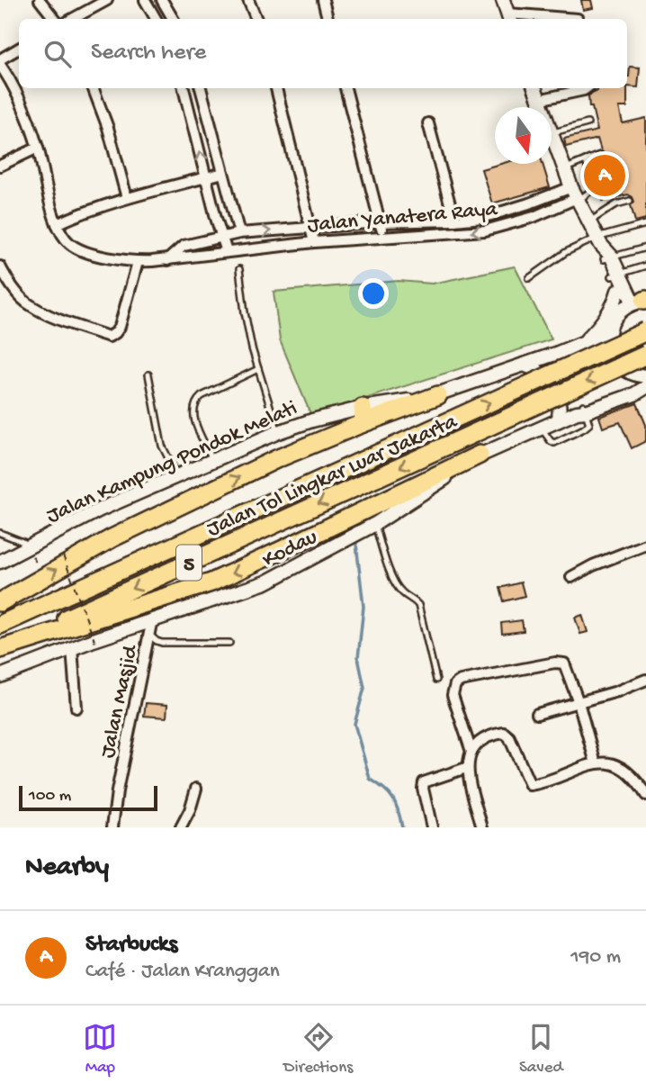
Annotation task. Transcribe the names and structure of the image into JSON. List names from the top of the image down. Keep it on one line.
{"streets":{"highway":["Jalan Tol Lingkar Luar Jakarta","5"],"main road":["Jalan Kampung Pondok Melati","Kodau"],"street":["Jalan Yanatera Raya","Jalan Masjid"]},"crossings":[["Kodau","Jalan Masjid"]],"scale_bar":"100 m","north":"bottom","page":{"search":"Search here","pins":"A","scale":"100 m","heading":"Nearby","list":[{"mark":"A","name":"Starbucks","note":"Café · Jalan Kranggan","value":"190 m"}],"nav":["Map","Directions","Saved"]}}
